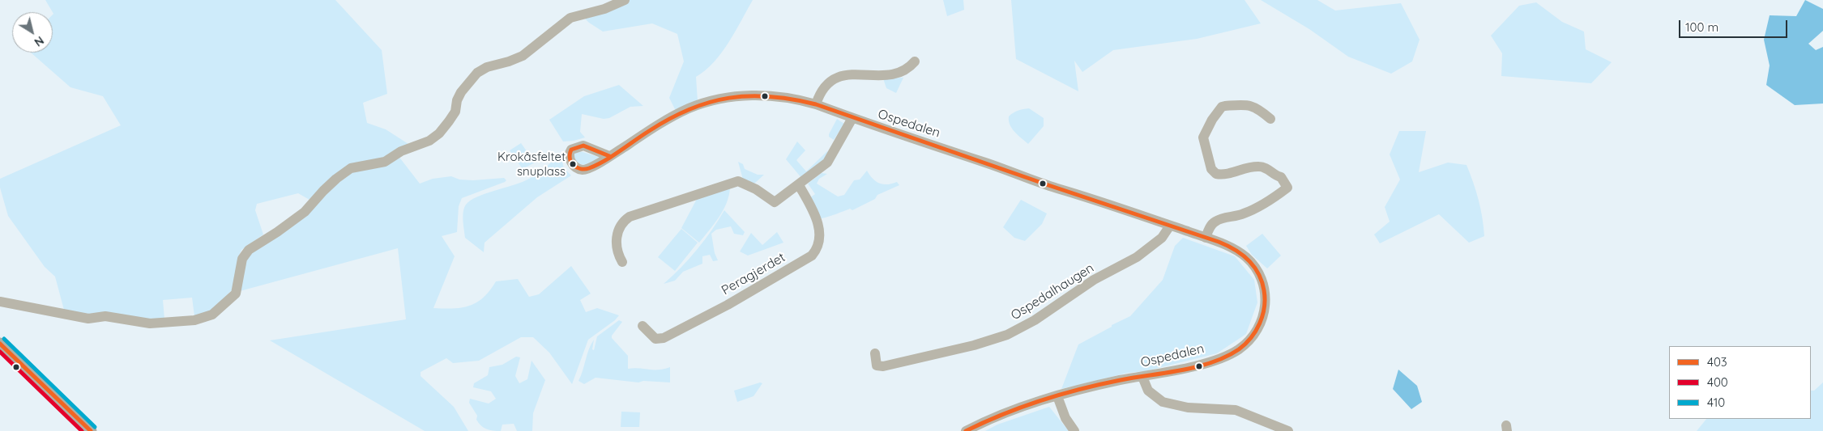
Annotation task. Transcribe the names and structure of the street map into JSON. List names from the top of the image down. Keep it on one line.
{"streets":{"street":["Ospedalen","Peragjerdet","Ospedalhaugen"]},"crossings":[["Ospedalen","Ospedalhaugen"]],"places":["Krokåsfeltet snuplass"],"lines":["transit line 403","transit line 410","transit line 400"],"legend":["403","400","410"],"scale_bar":"100 m","north":"bottom right"}
